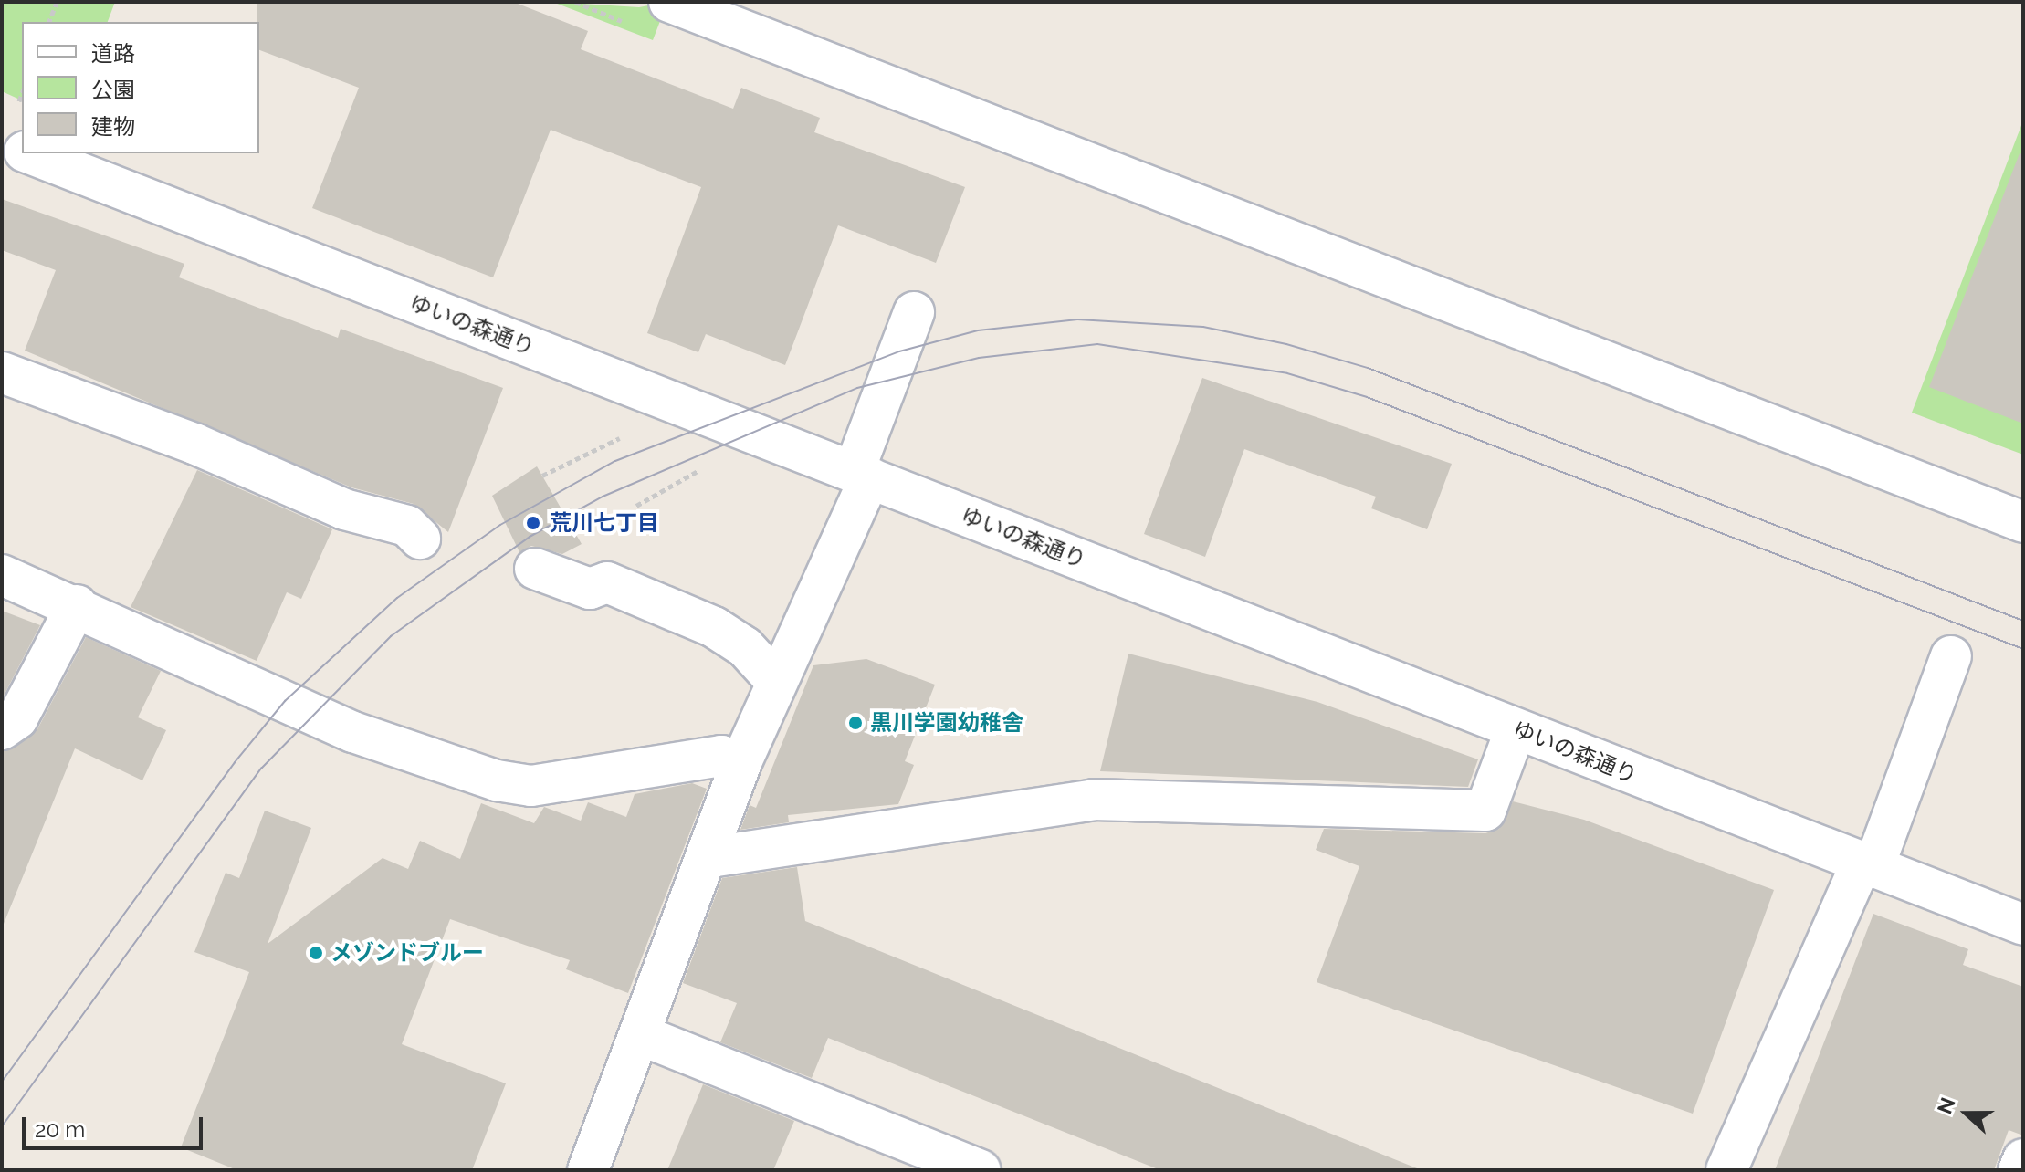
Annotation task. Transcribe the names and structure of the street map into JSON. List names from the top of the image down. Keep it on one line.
{"streets":{"street":["ゆいの森通り"]},"places":["荒川七丁目","黒川学園幼稚舎","メゾンドブルー"],"legend":["道路","公園","建物"],"scale_bar":"20 m","north":"left"}
